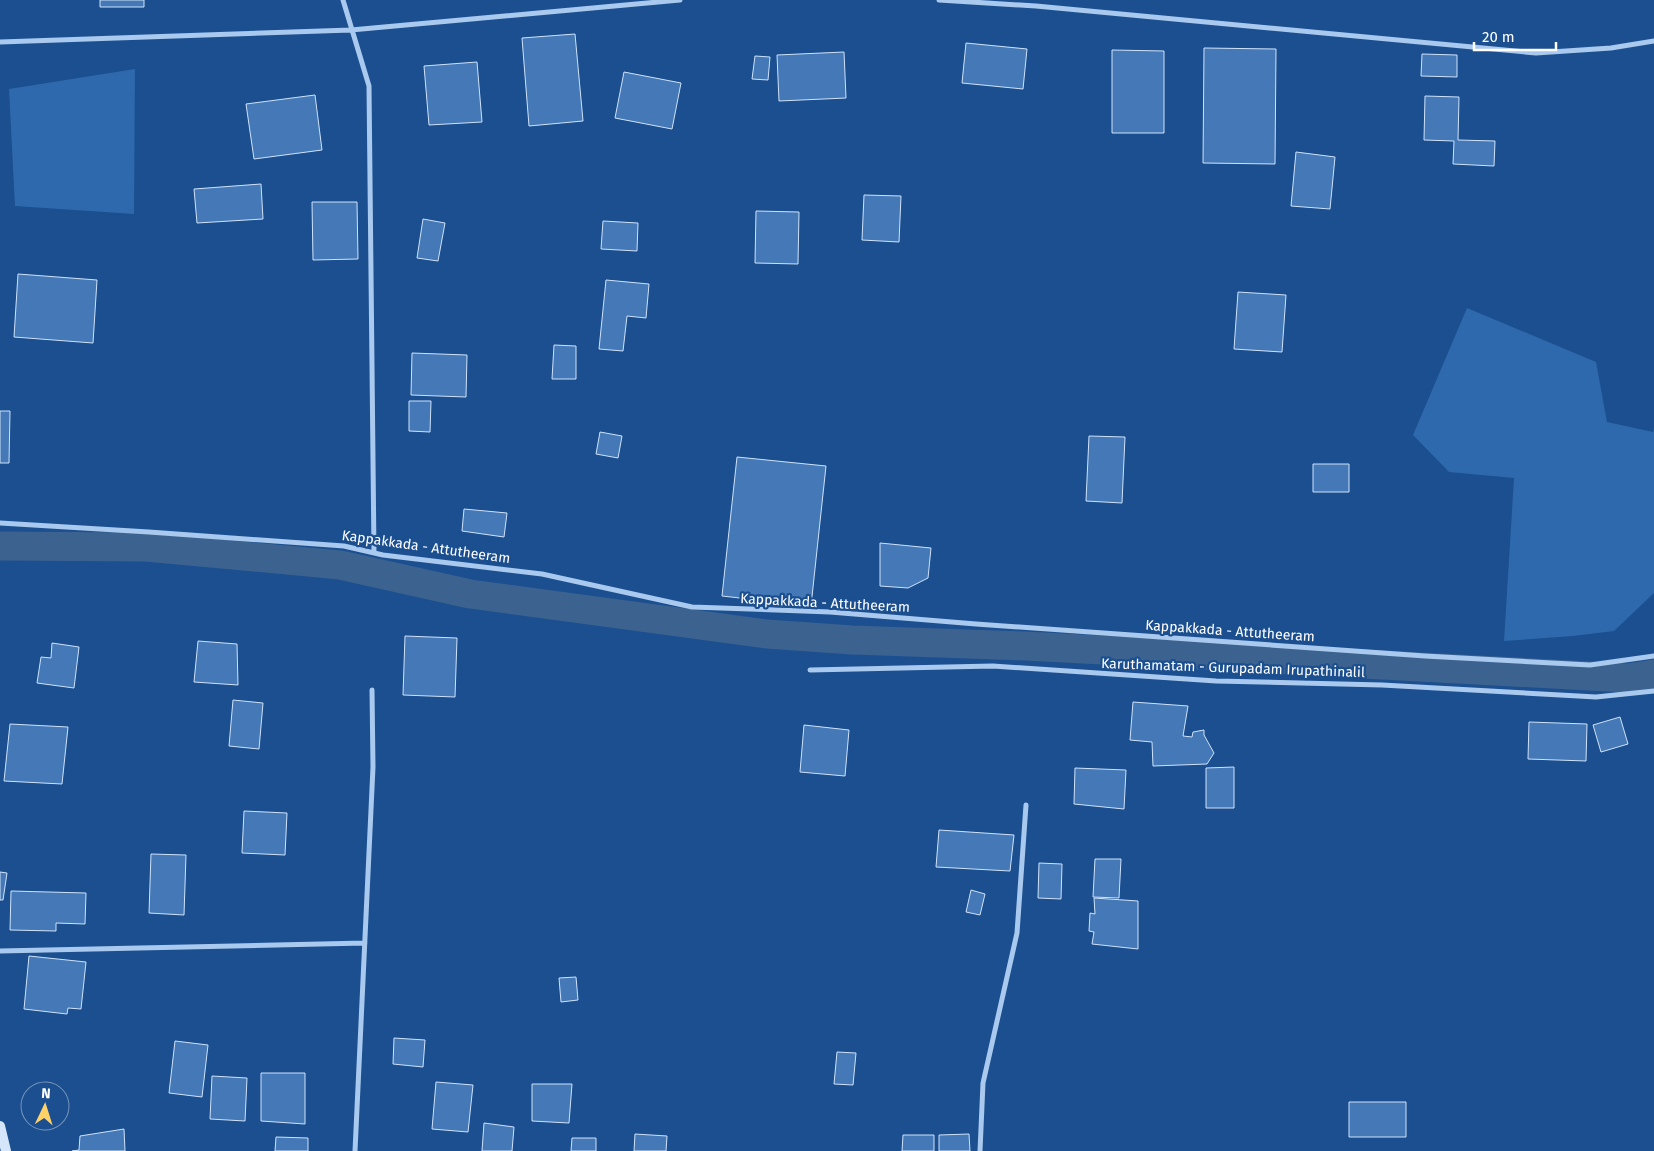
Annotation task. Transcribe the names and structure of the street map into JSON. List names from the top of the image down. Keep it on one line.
{"streets":{"street":["Kappakkada - Attutheeram","Karuthamatam - Gurupadam Irupathinalil"]},"scale_bar":"20 m","north":"top"}
